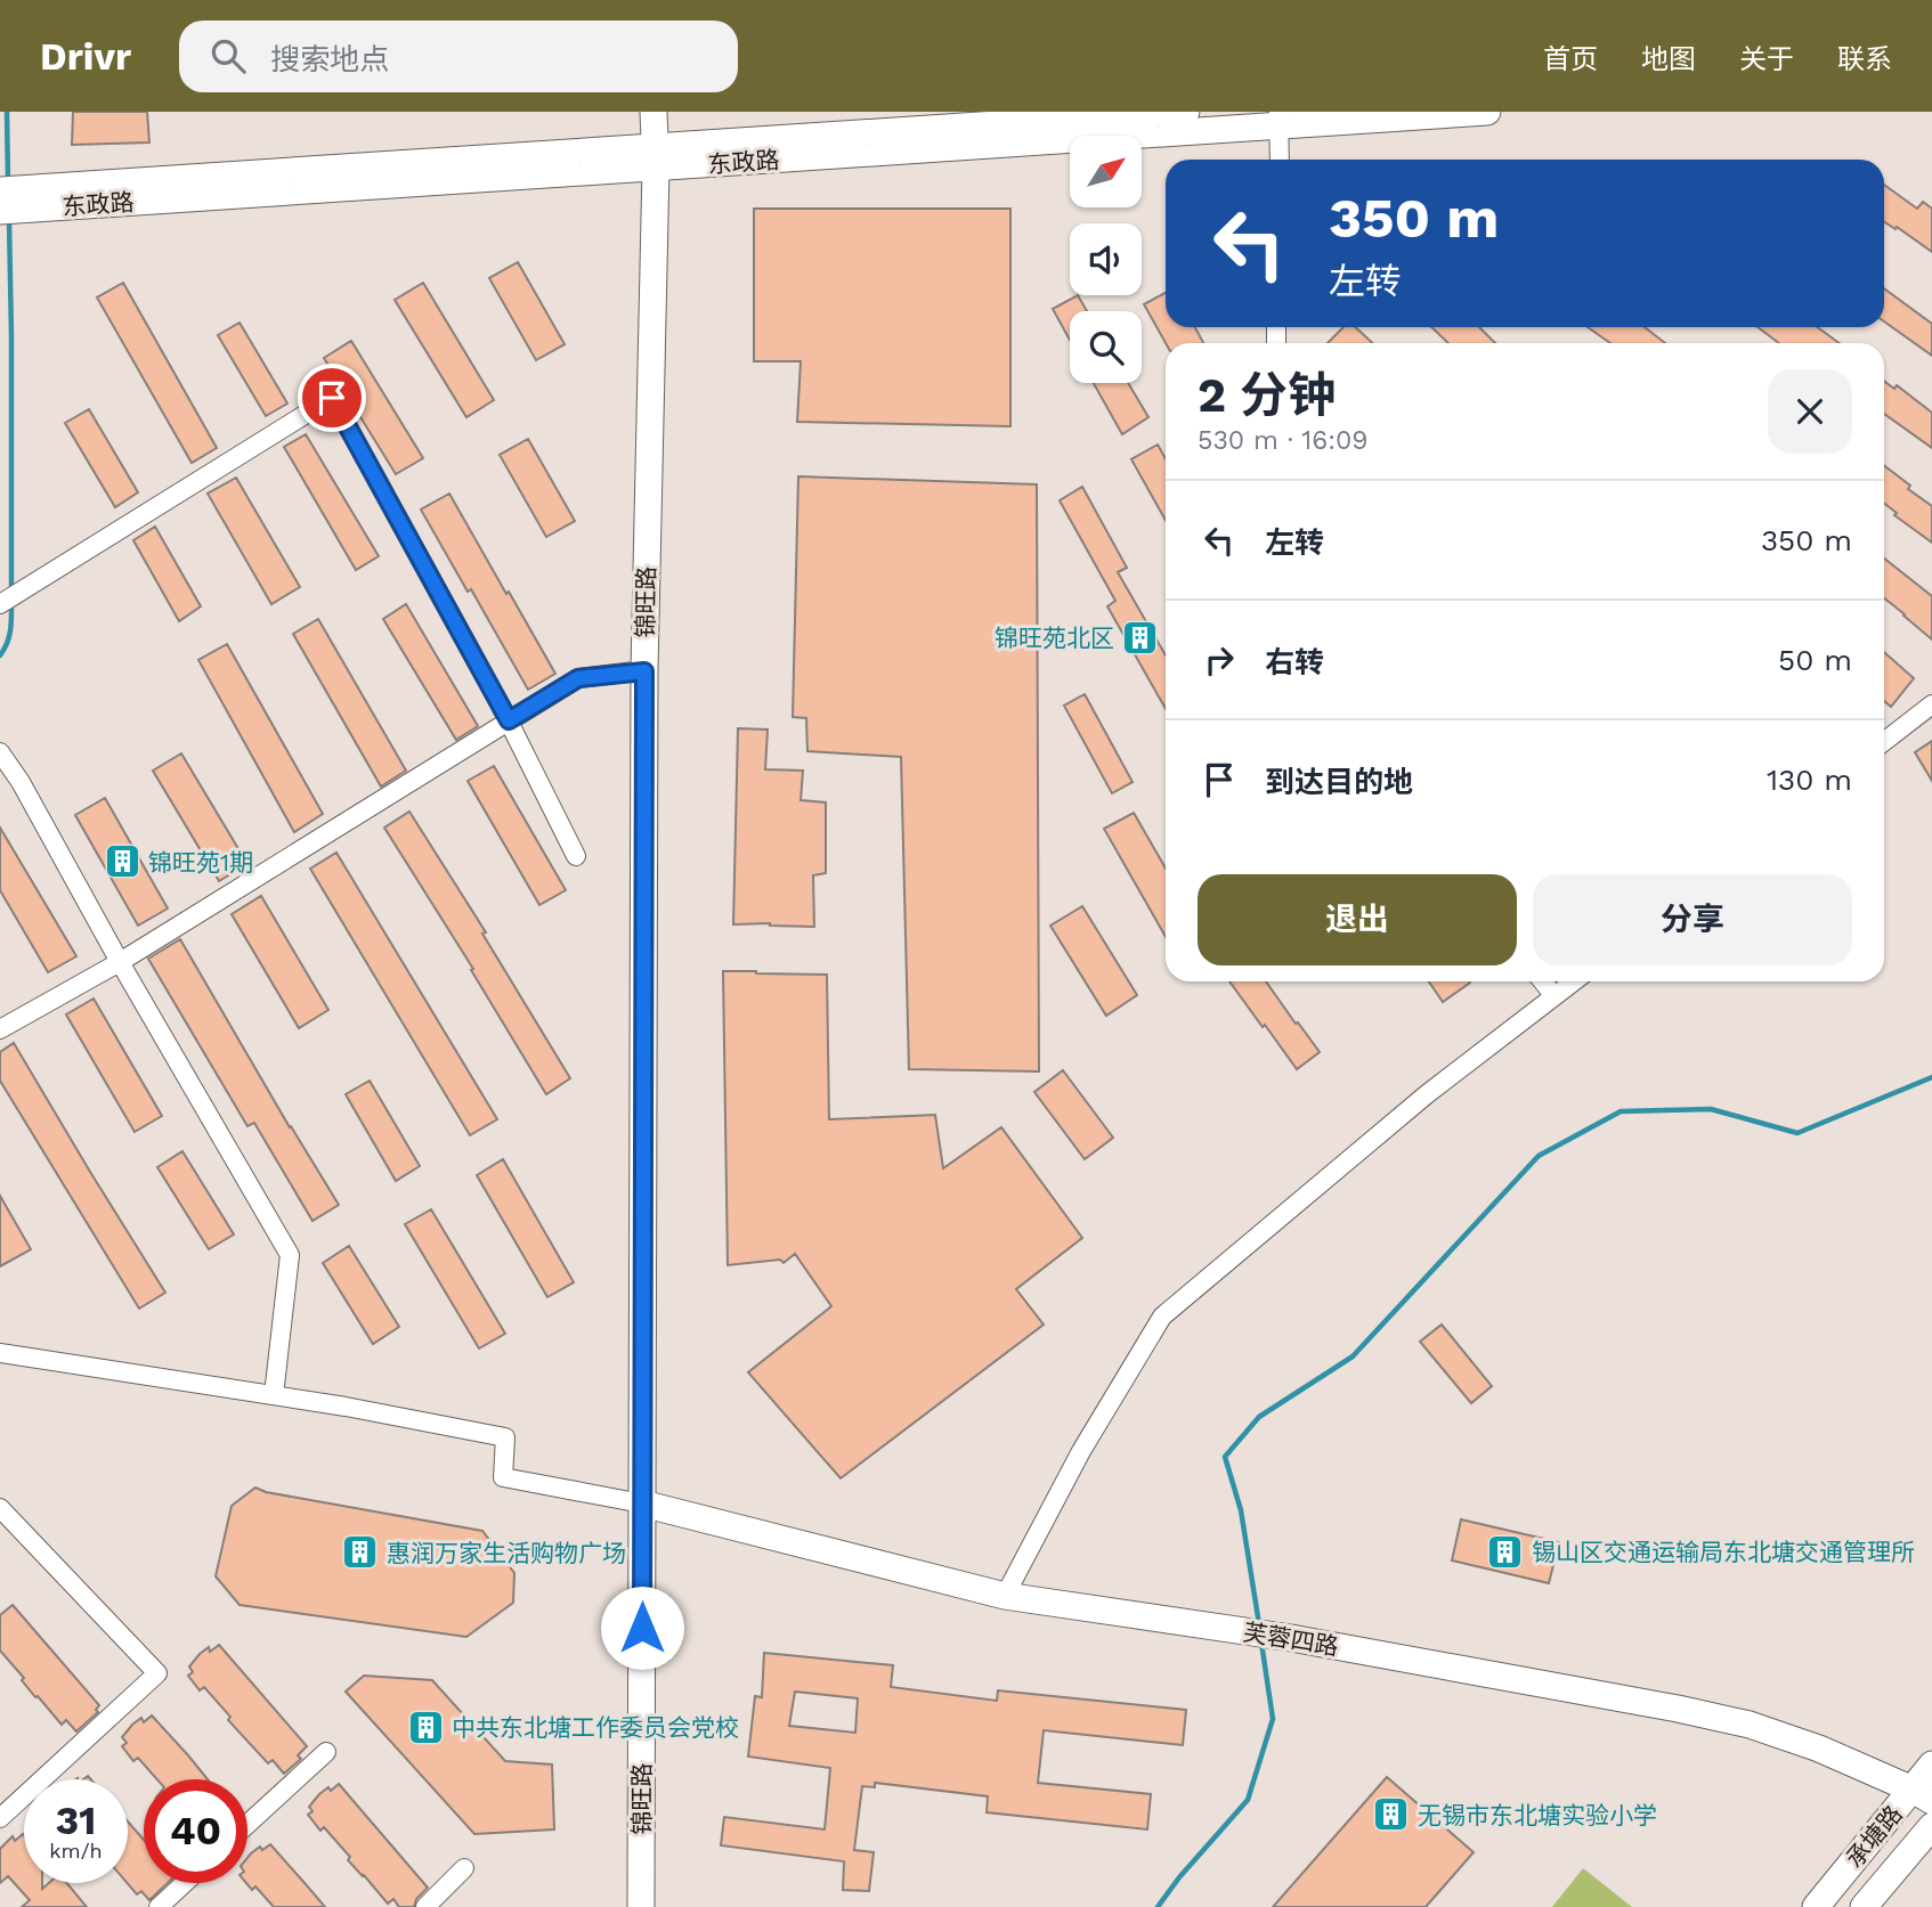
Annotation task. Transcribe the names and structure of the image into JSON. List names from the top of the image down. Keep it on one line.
{"streets":{"street":["东政路","锦旺路","芙蓉四路","承塘路"]},"crossings":[["东政路","锦旺路"],["锦旺路","芙蓉四路"],["芙蓉四路","承塘路"]],"places":{"building":["锦旺苑北区","锦旺苑1期","锡山区交通运输局东北塘交通管理所","惠润万家生活购物广场","中共东北塘工作委员会党校","无锡市东北塘实验小学"]},"north":"top right","page":{"header":"Drivr","search":"搜索地点","nav":["首页","地图","关于","联系"],"turn":["350 m","左转"],"heading":["2 分钟","530 m · 16:09"],"list":[{"name":"左转","value":"350 m"},{"name":"右转","value":"50 m"},{"name":"到达目的地","value":"130 m"}],"buttons":["退出","分享"],"speed":"31 km/h","limit":"40"}}
